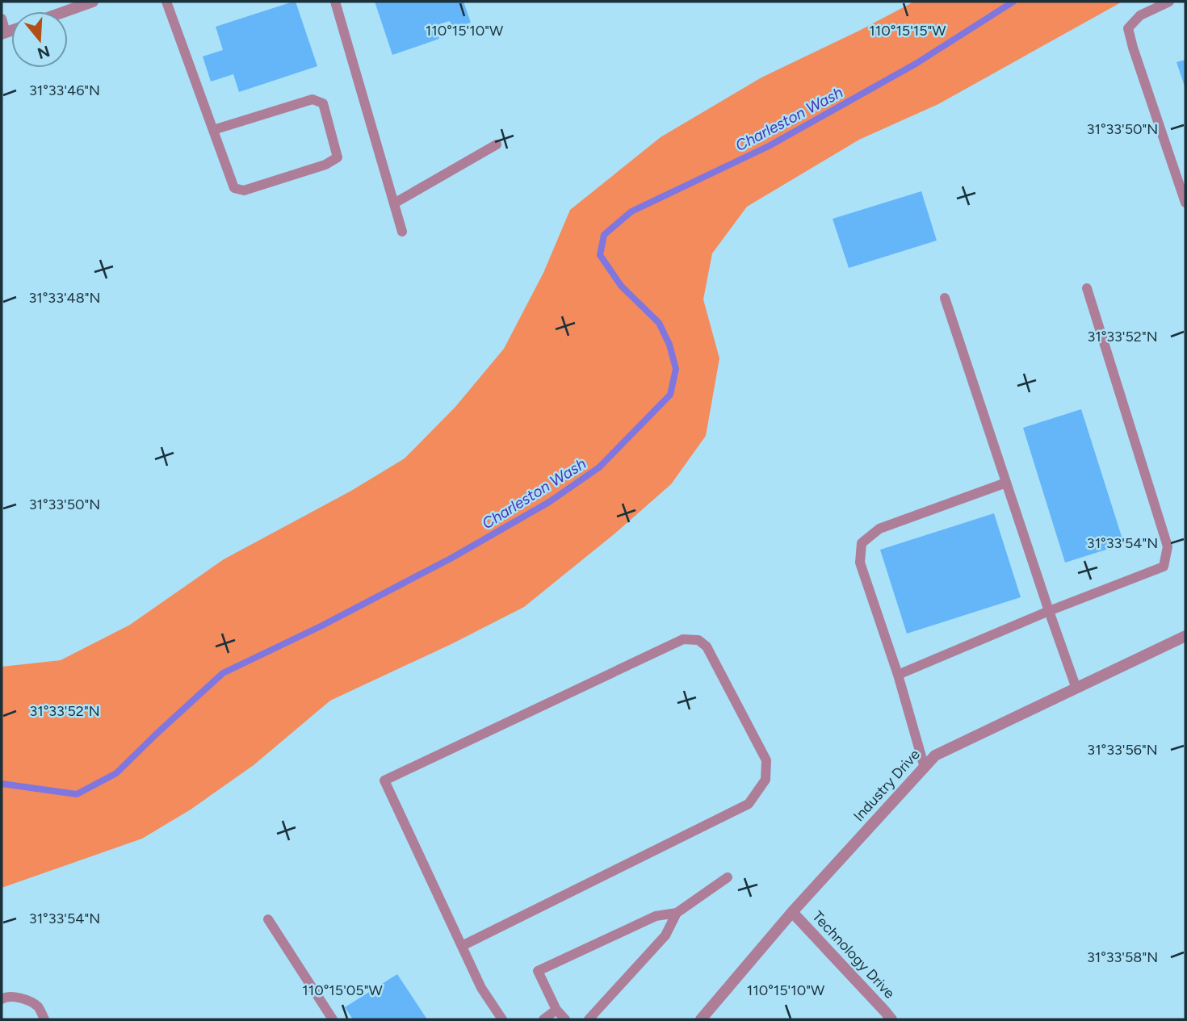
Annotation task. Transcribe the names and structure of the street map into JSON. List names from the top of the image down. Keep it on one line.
{"streets":{"street":["Industry Drive","Technology Drive"]},"crossings":[["Industry Drive","Technology Drive"]],"water":["Charleston Wash"],"north":"bottom","coordinates":["110°15'10\"W","110°15'15\"W","31°33'46\"N","31°33'50\"N","31°33'48\"N","31°33'52\"N","31°33'54\"N","31°33'56\"N","31°33'58\"N","110°15'05\"W"]}
